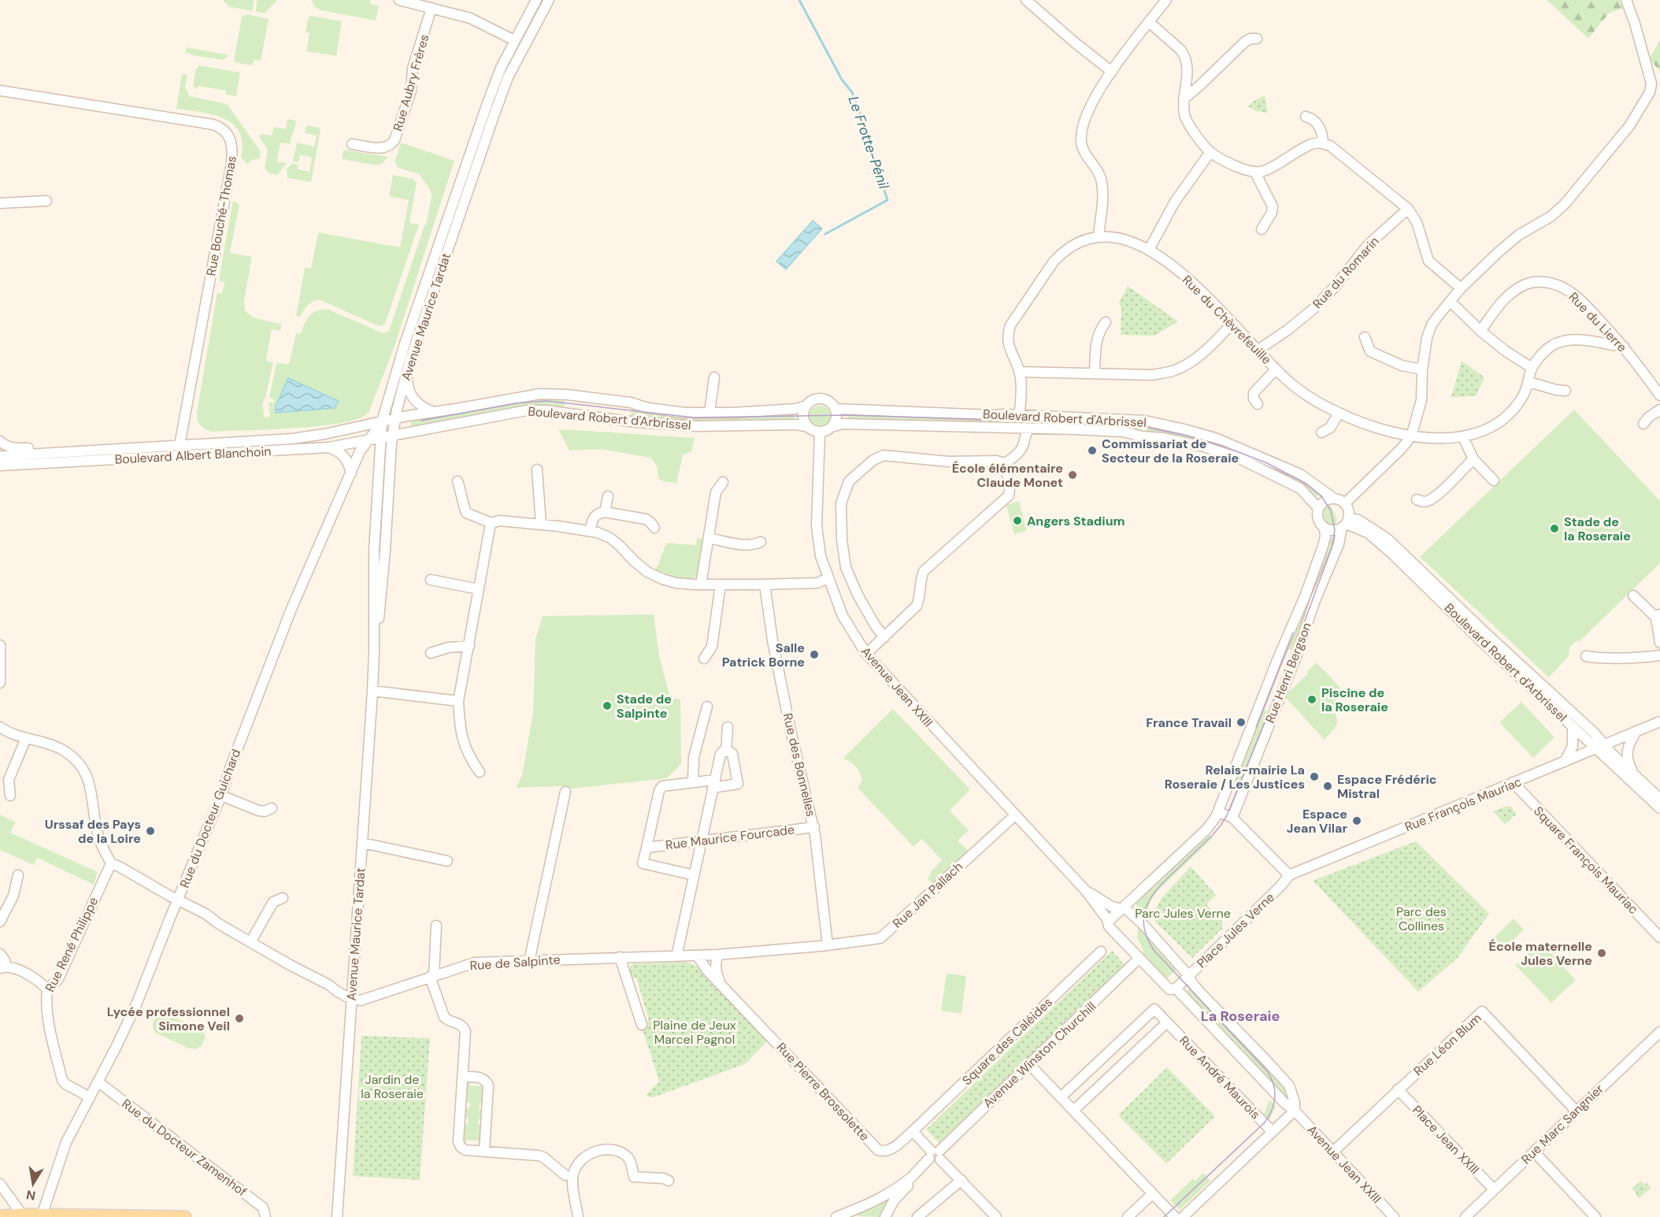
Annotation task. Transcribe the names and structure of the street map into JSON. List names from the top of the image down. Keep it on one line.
{"streets":{"street":["Rue Aubry Frères","Rue Bouché-Thomas","Rue du Romarin","Avenue Maurice Tardat","Rue du Chèvrefeuille","Rue du Lierre","Boulevard Robert d'Arbrissel","Boulevard Albert Blanchoin","Rue Henri Bergson","Avenue Jean XXIII","Rue des Bonnelles","Rue François Mauriac","Rue du Docteur Guichard","Rue Maurice Fourcade","Square François Mauriac","Rue Jan Pallach","Place Jules Verne","Rue René Philippe","Rue de Salpinte","Square des Caléides","Rue Léon Blum","Avenue Winston Churchill","Rue André Maurois","Rue Pierre Brossolette","Rue Marc Sangnier","Place Jean XXIII","Rue du Docteur Zamenhof"]},"crossings":[["Rue Bouché-Thomas","Boulevard Albert Blanchoin"],["Rue du Romarin","Rue du Chèvrefeuille"],["Avenue Maurice Tardat","Boulevard Robert d'Arbrissel"],["Avenue Maurice Tardat","Boulevard Albert Blanchoin"],["Avenue Maurice Tardat","Rue du Docteur Guichard"],["Avenue Maurice Tardat","Rue de Salpinte"],["Rue du Chèvrefeuille","Boulevard Robert d'Arbrissel"],["Boulevard Robert d'Arbrissel","Boulevard Albert Blanchoin"],["Boulevard Robert d'Arbrissel","Rue Henri Bergson"],["Boulevard Robert d'Arbrissel","Avenue Jean XXIII"],["Boulevard Robert d'Arbrissel","Rue François Mauriac"],["Boulevard Robert d'Arbrissel","Rue du Docteur Guichard"],["Boulevard Albert Blanchoin","Rue du Docteur Guichard"],["Avenue Jean XXIII","Rue Jan Pallach"],["Avenue Jean XXIII","Place Jules Verne"],["Avenue Jean XXIII","Rue Léon Blum"],["Avenue Jean XXIII","Avenue Winston Churchill"],["Rue des Bonnelles","Rue Maurice Fourcade"],["Rue des Bonnelles","Rue Jan Pallach"],["Rue des Bonnelles","Rue de Salpinte"],["Rue François Mauriac","Square François Mauriac"],["Rue François Mauriac","Place Jules Verne"],["Rue du Docteur Guichard","Rue René Philippe"],["Rue du Docteur Guichard","Rue du Docteur Zamenhof"],["Rue Jan Pallach","Rue de Salpinte"],["Rue de Salpinte","Rue Pierre Brossolette"],["Square des Caléides","Rue Pierre Brossolette"],["Rue Léon Blum","Rue Marc Sangnier"],["Rue Léon Blum","Place Jean XXIII"],["Rue Marc Sangnier","Place Jean XXIII"]],"districts":["La Roseraie"],"water":["Le Frotte-Pénil"],"parks":["Parc des Collines","Parc Jules Verne","Plaine de Jeux Marcel Pagnol","Jardin de la Roseraie"],"places":["Commissariat de Secteur de la Roseraie","École élémentaire Claude Monet","Angers Stadium","Stade de la Roseraie","Salle Patrick Borne","Piscine de la Roseraie","Stade de Salpinte","France Travail","Relais-mairie La Roseraie / Les Justices","Espace Frédéric Mistral","Espace Jean Vilar","Urssaf des Pays de la Loire","École maternelle Jules Verne","Lycée professionnel Simone Veil"],"north":"bottom"}
